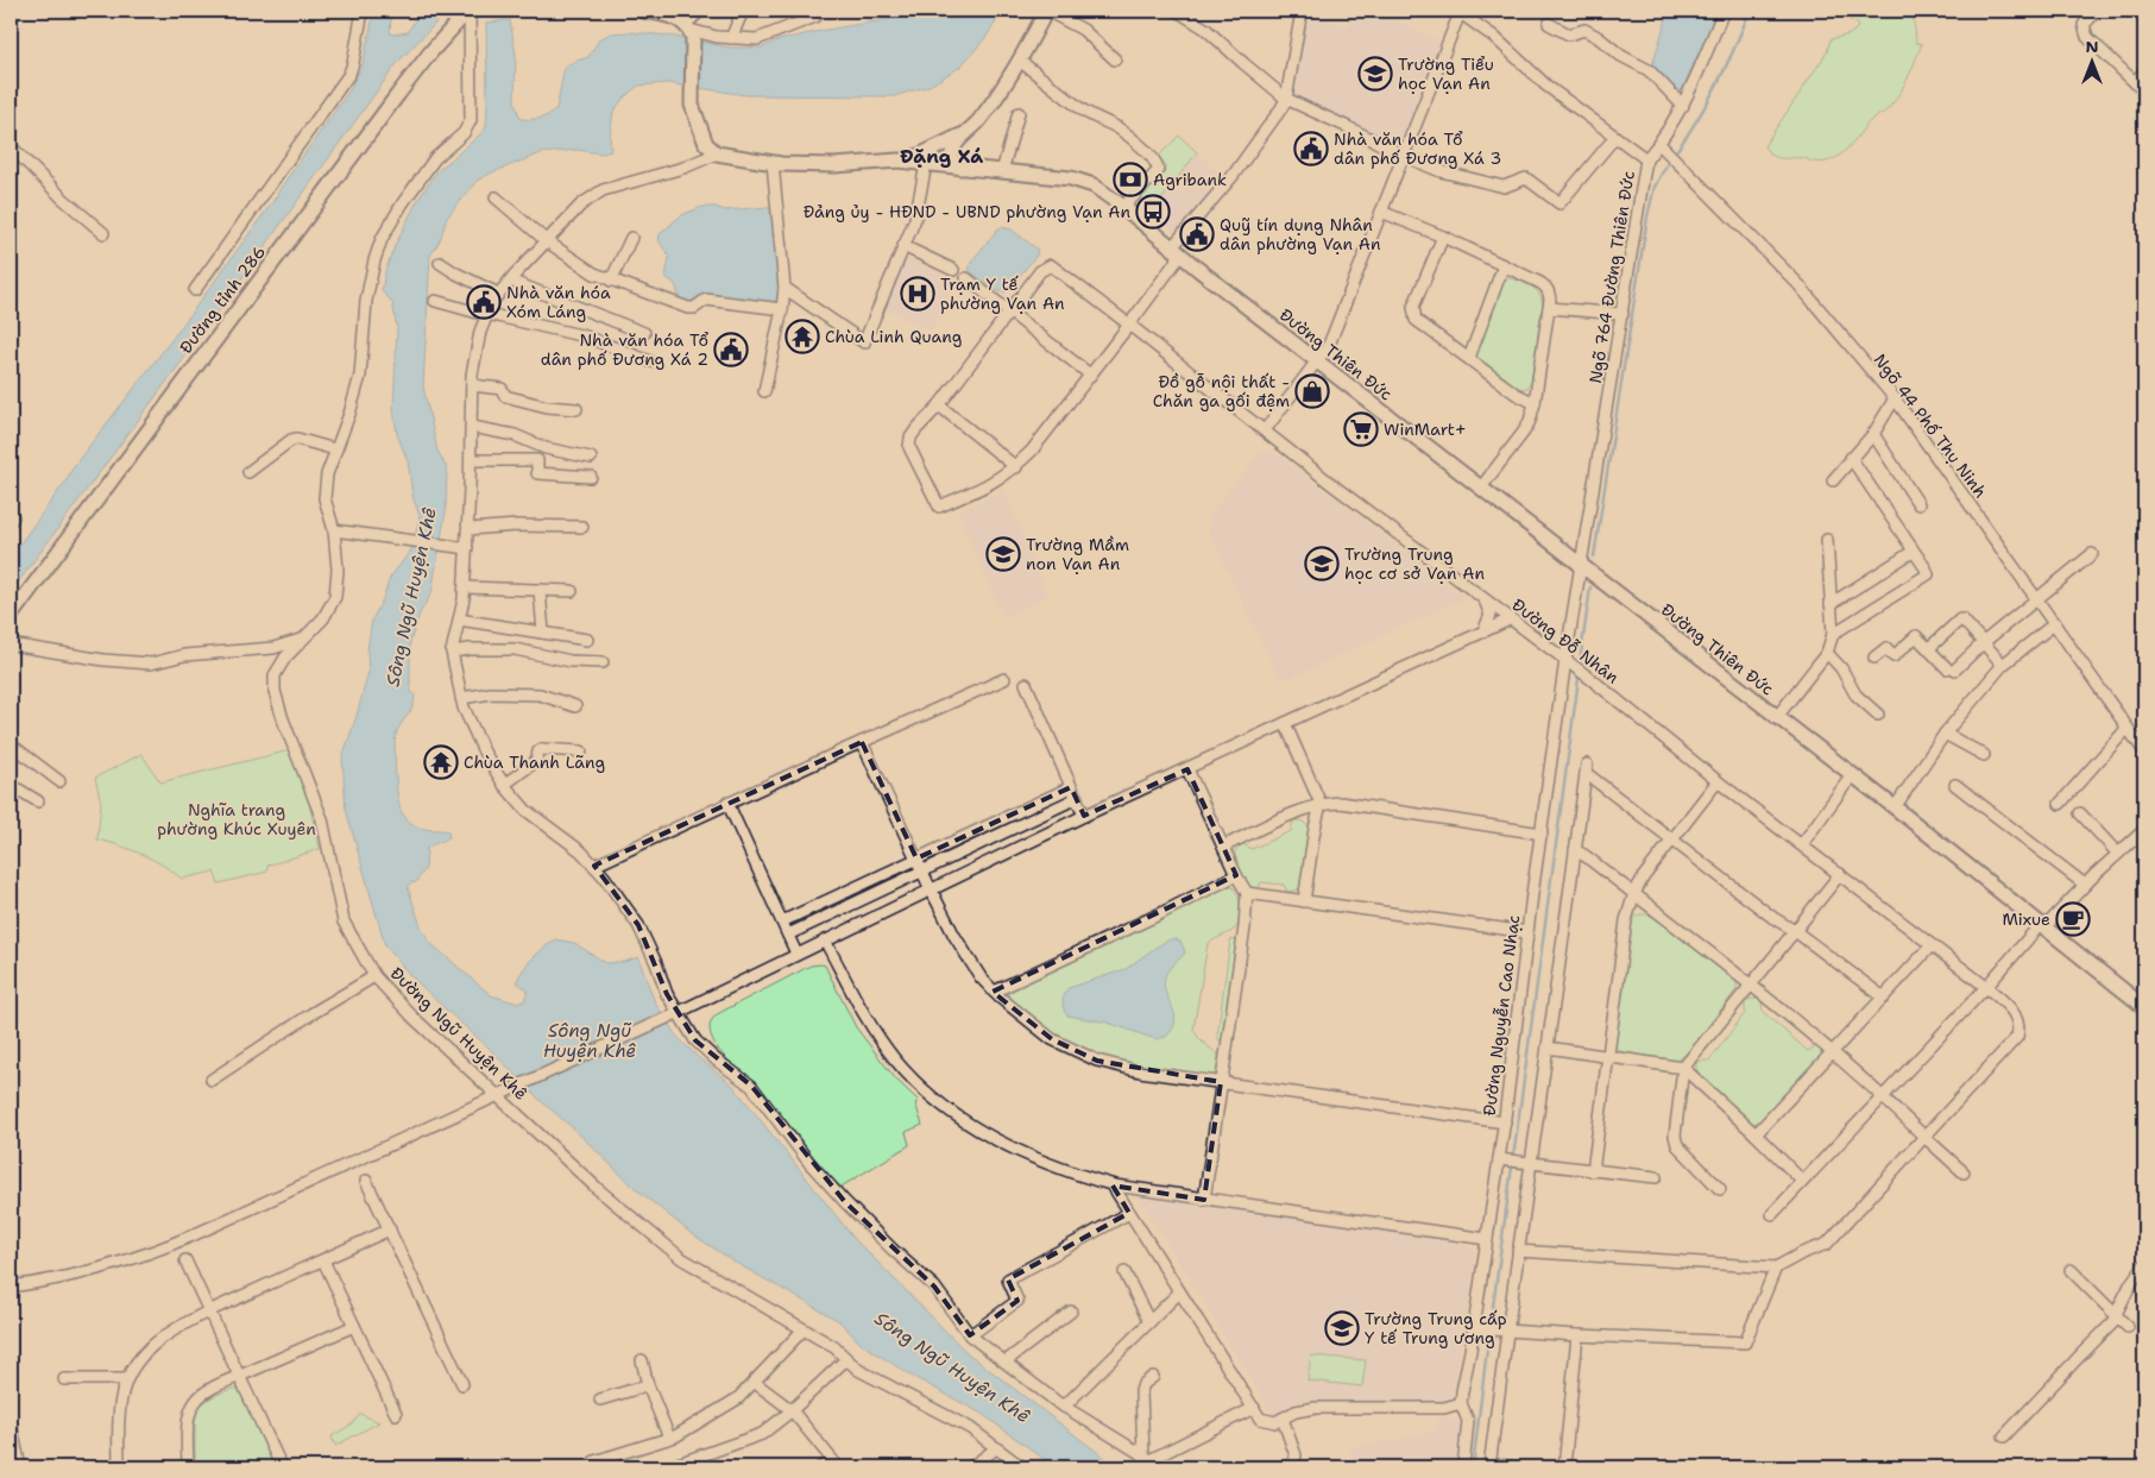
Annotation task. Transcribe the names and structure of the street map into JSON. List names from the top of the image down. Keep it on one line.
{"streets":{"main road":["Đường tỉnh 286","Đường Thiên Đức"],"street":["Ngõ 764 Đường Thiên Đức","Ngõ 44 Phố Thụ Ninh","Đường Đỗ Nhân","Đường Nguyễn Cao Nhạc","Đường Ngũ Huyện Khê"]},"crossings":[["Ngõ 764 Đường Thiên Đức","Đường Thiên Đức"],["Ngõ 764 Đường Thiên Đức","Ngõ 44 Phố Thụ Ninh"],["Ngõ 764 Đường Thiên Đức","Đường Nguyễn Cao Nhạc"],["Đường tỉnh 286","Đường Ngũ Huyện Khê"],["Đường Thiên Đức","Đường Nguyễn Cao Nhạc"],["Đường Đỗ Nhân","Đường Nguyễn Cao Nhạc"]],"districts":["Đặng Xá"],"water":["Sông Ngũ Huyện Khê"],"parks":["Nghĩa trang phường Khúc Xuyên"],"places":{"school or university":["Trường Tiểu học Vạn An","Trường Mầm non Vạn An","Trường Trung học cơ sở Vạn An","Trường Trung cấp Y tế Trung ương"],"public building":["Nhà văn hóa Tổ dân phố Đương Xá 3","Quỹ tín dụng Nhân dân phường Vạn An","Nhà văn hóa Xóm Láng","Nhà văn hóa Tổ dân phố Đương Xá 2"],"bank":["Agribank"],"bus stop":["Đảng ủy - HĐND - UBND phường Vạn An"],"hospital":["Trạm Y tế phường Vạn An"],"temple":["Chùa Linh Quang","Chùa Thanh Lãng"],"shop":["Đồ gỗ nội thất - Chăn ga gối đệm"],"supermarket":["WinMart+"],"cafe":["Mixue"]},"north":"top"}
